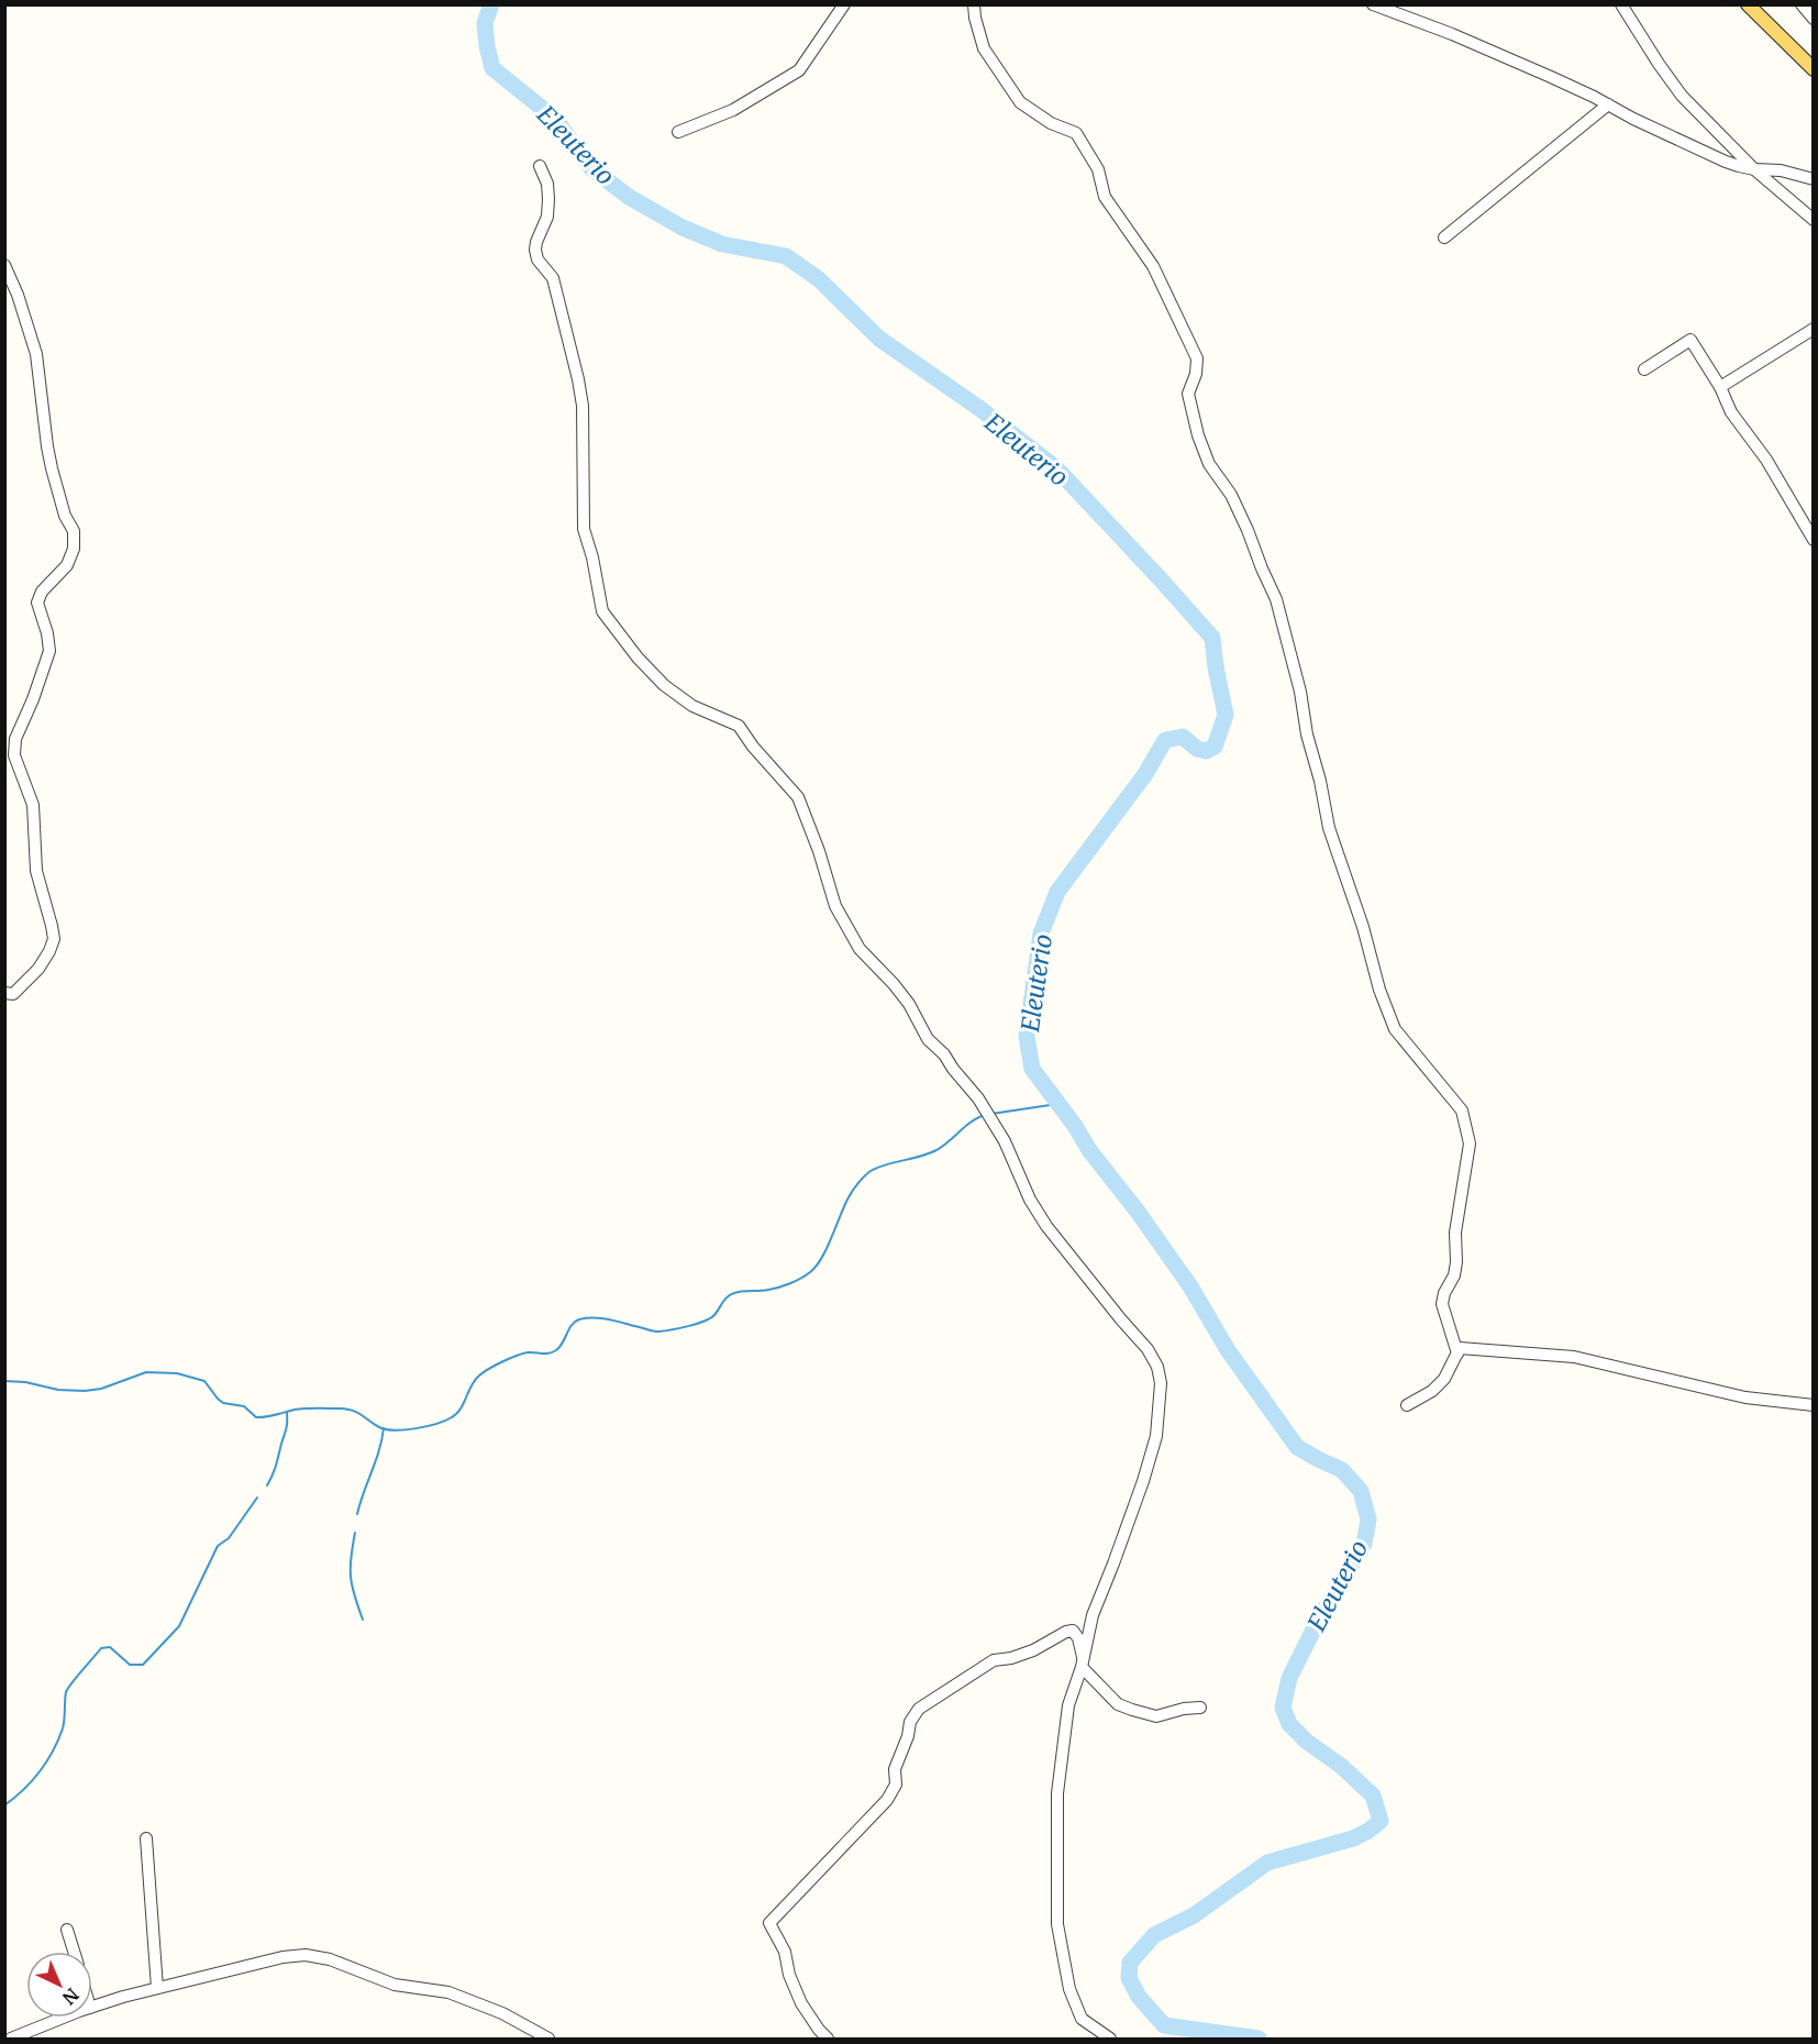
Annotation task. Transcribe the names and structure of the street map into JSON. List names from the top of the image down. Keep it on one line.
{"water":["Eleuterio"],"north":"bottom right"}
